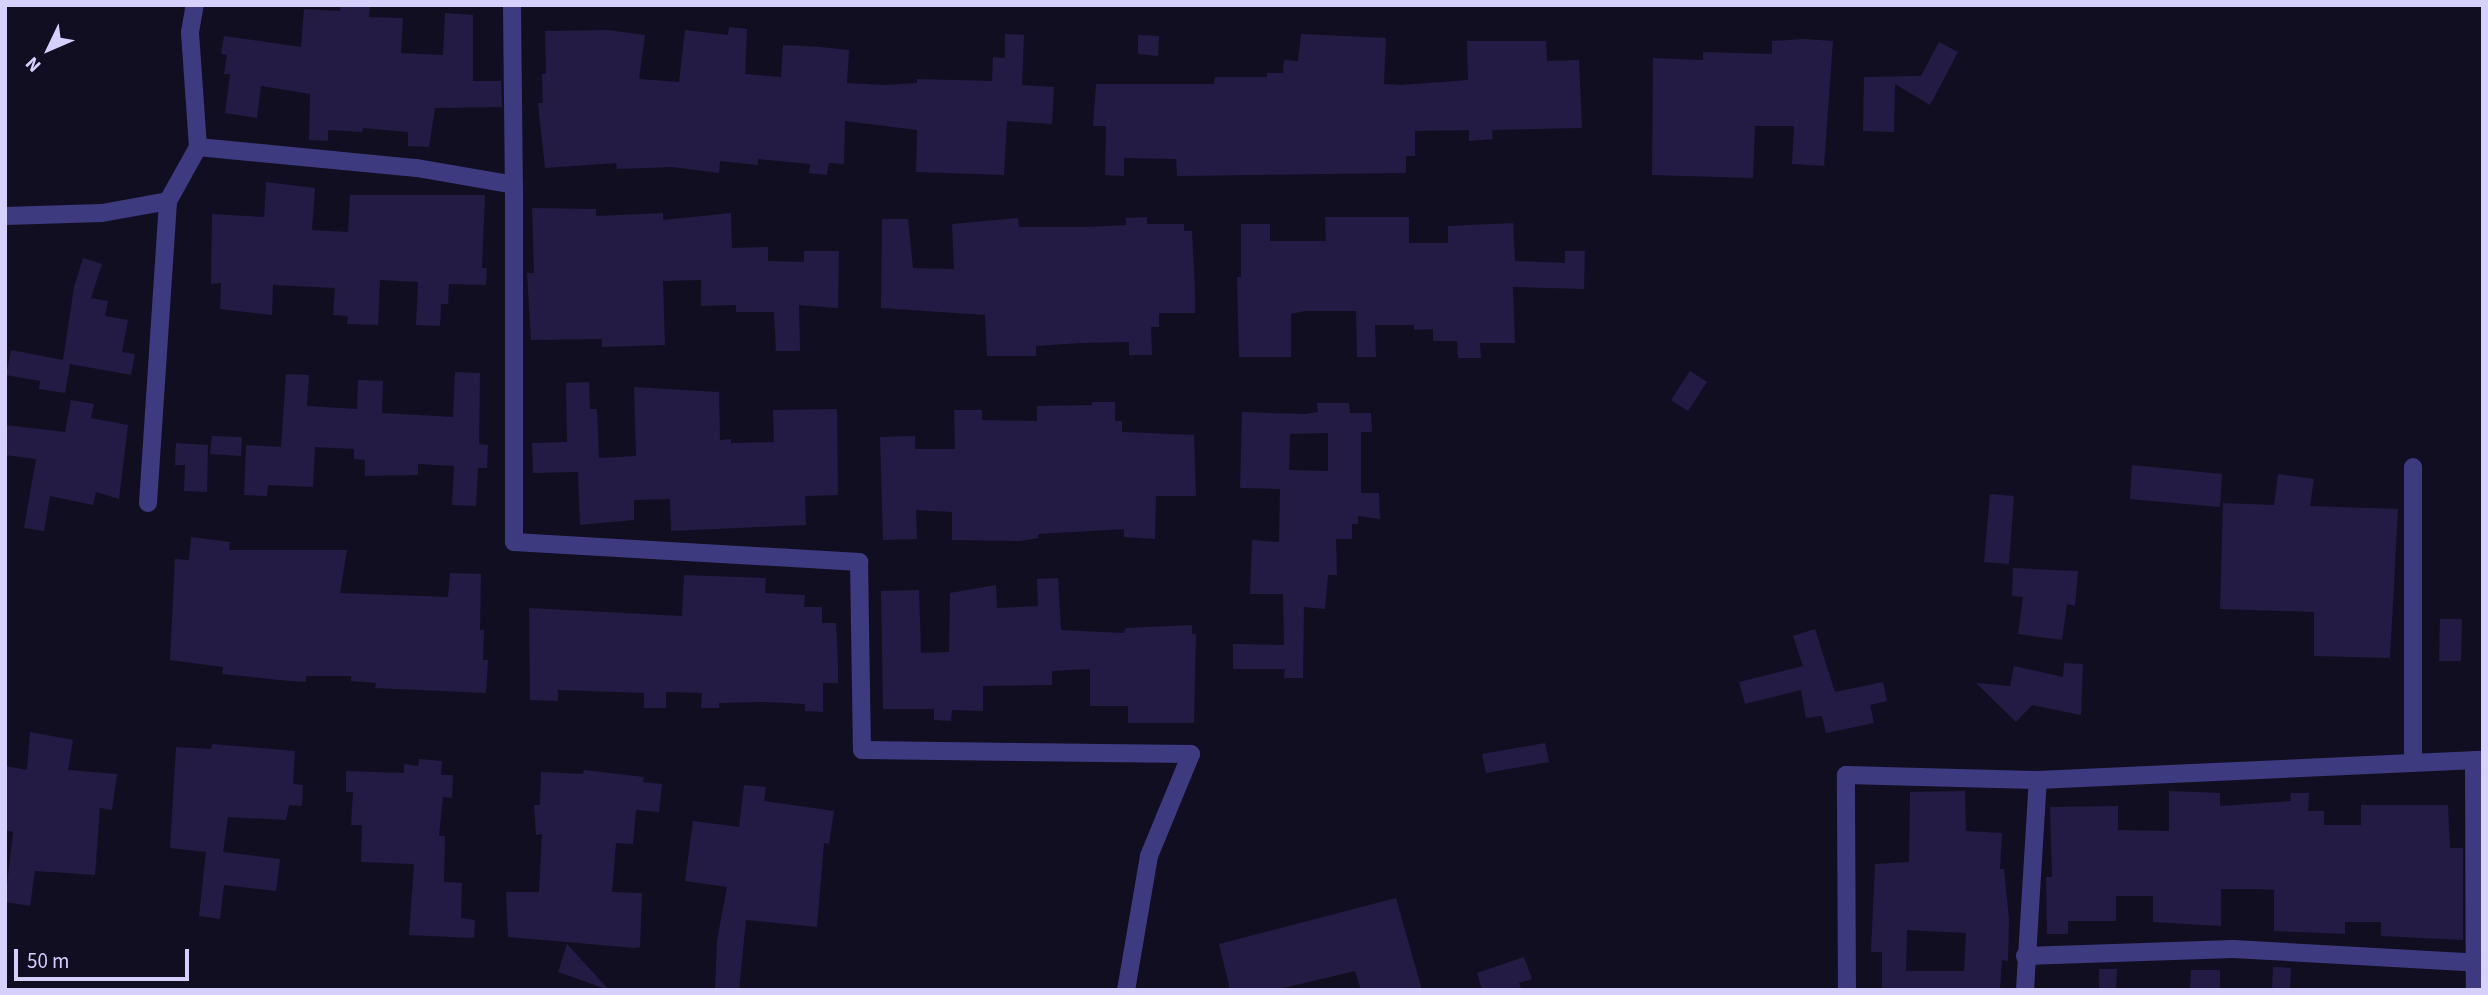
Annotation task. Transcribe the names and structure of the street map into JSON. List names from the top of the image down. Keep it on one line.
{"scale_bar":"50 m","north":"bottom left"}
